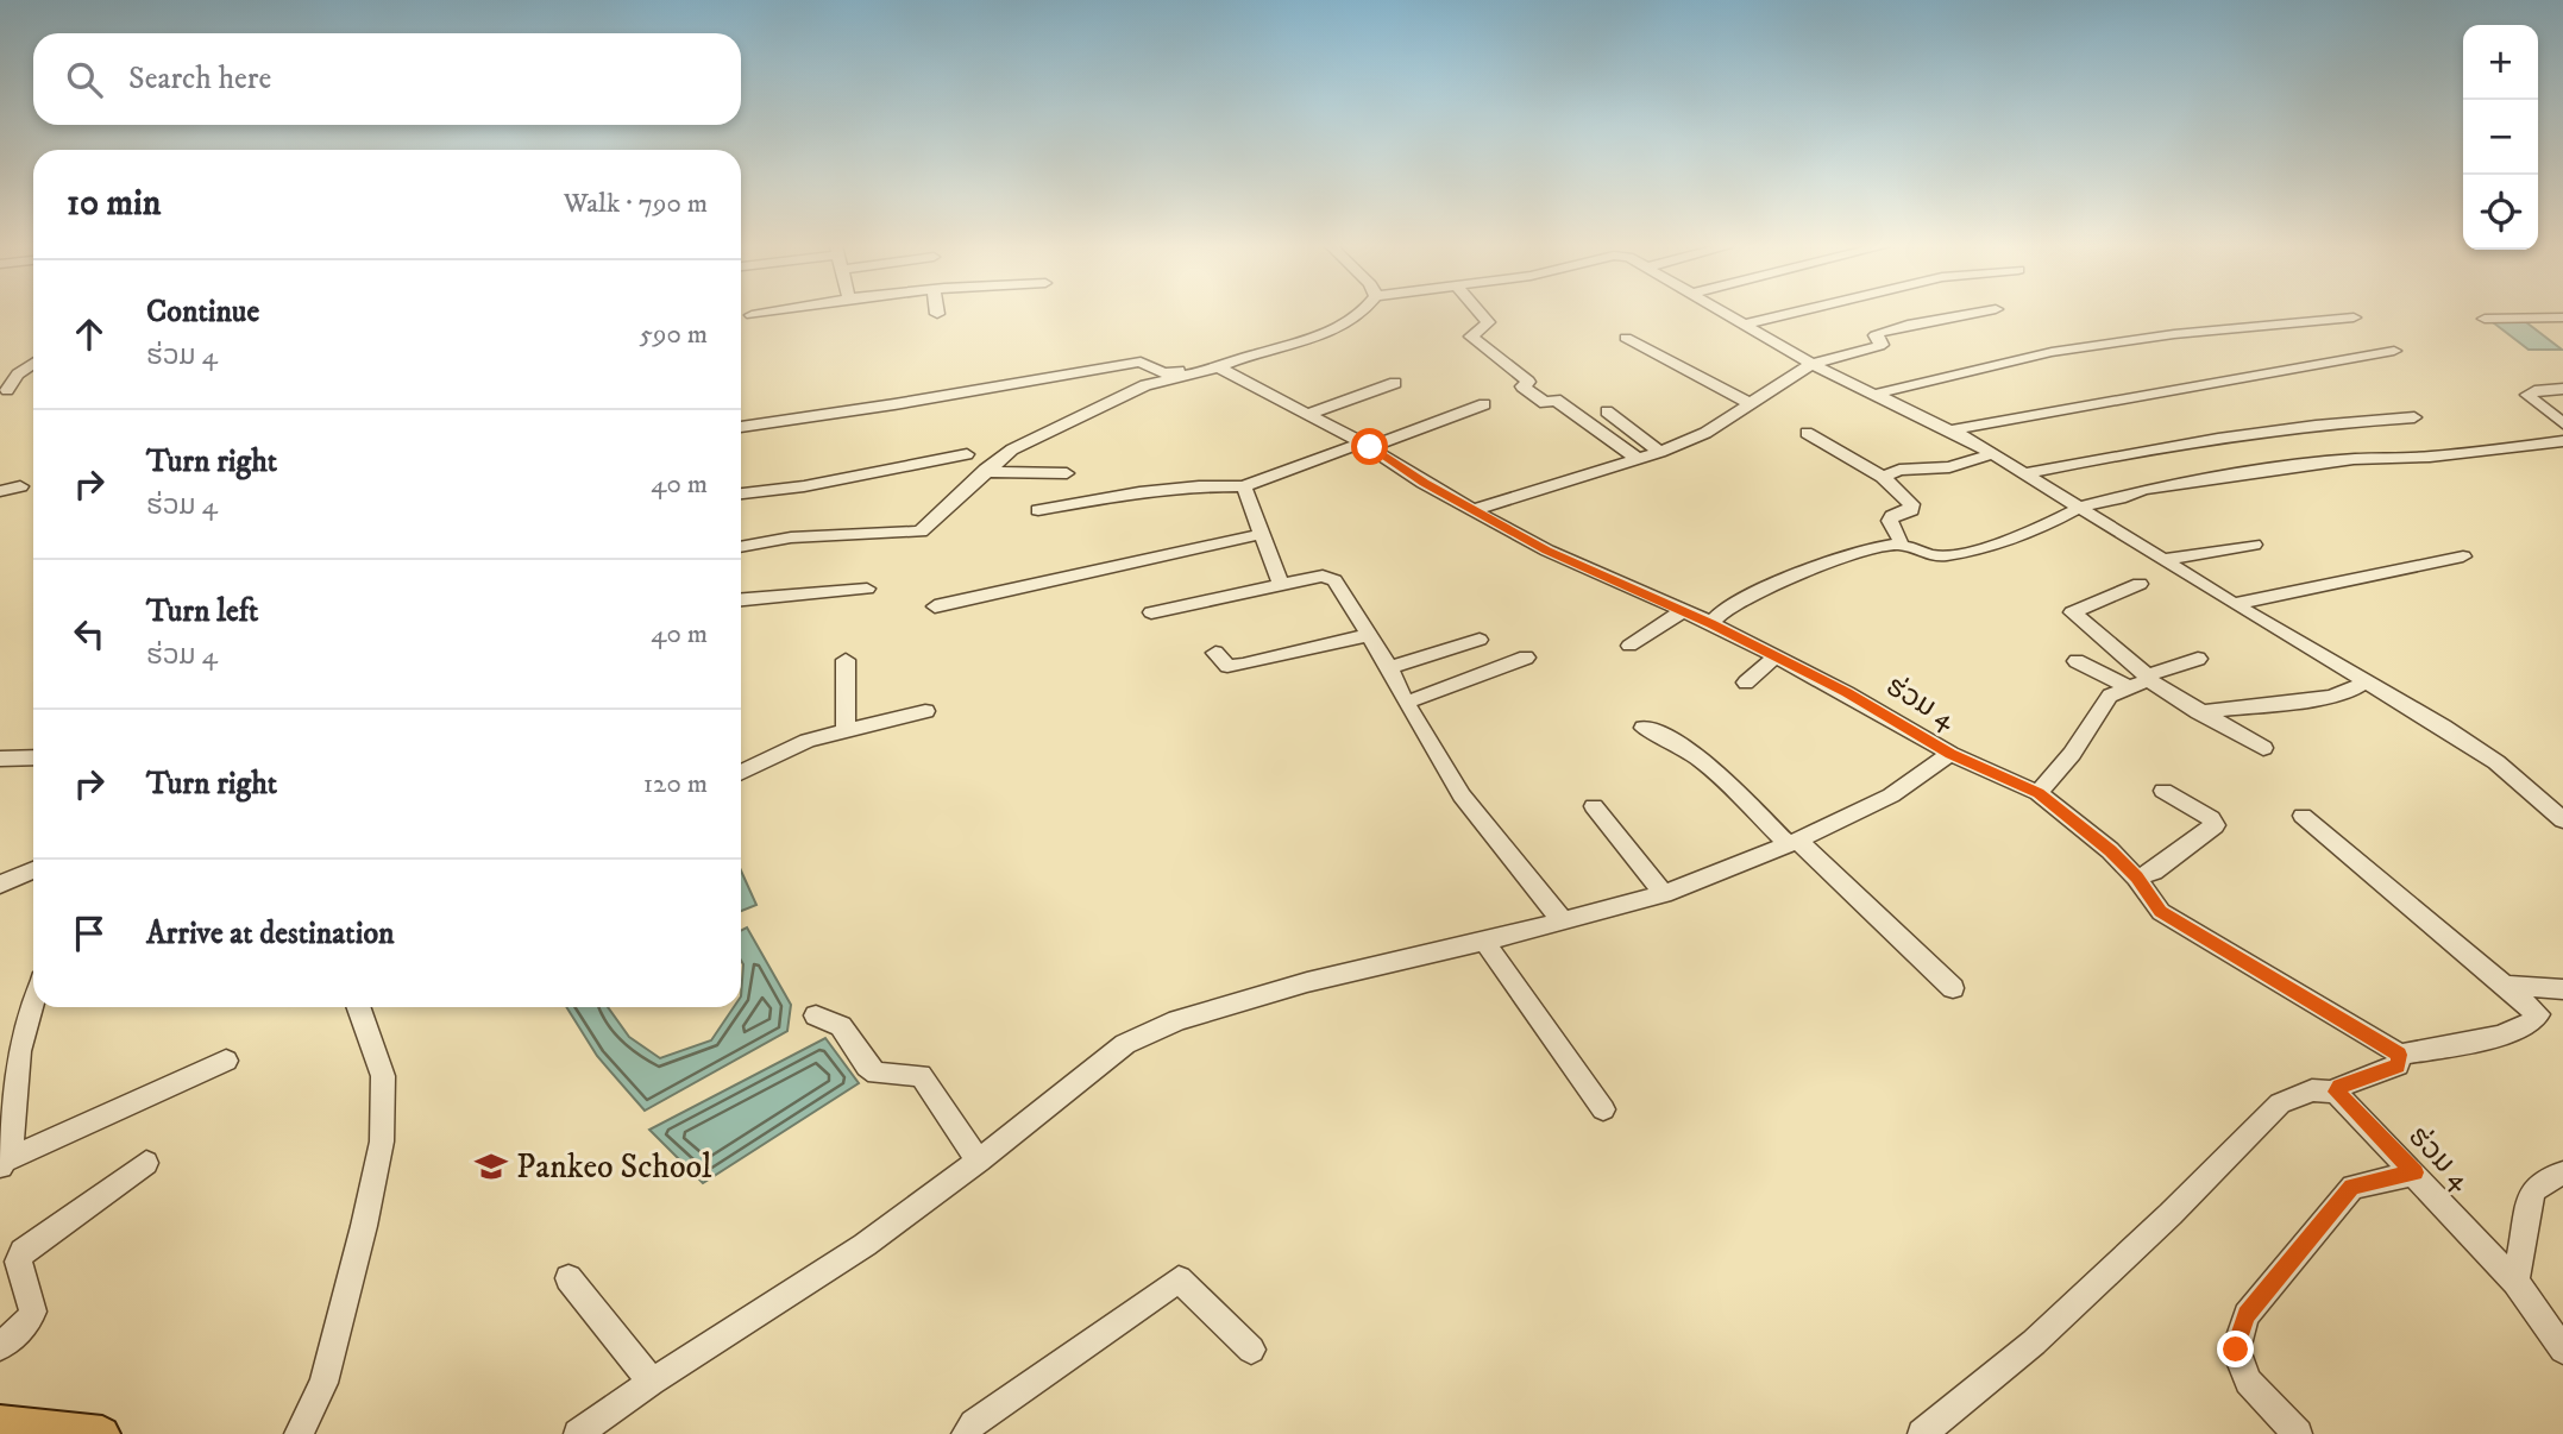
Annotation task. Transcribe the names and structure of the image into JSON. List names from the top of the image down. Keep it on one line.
{"streets":{"street":["ຮ່ວມ 4"]},"places":{"school or university":["Pankeo School"]},"page":{"map_buttons":["+","−"],"search":"Search here","heading":["10 min","Walk · 790 m"],"list":[["Continue","ຮ່ວມ 4","590 m"],["Turn right","ຮ່ວມ 4","40 m"],["Turn left","ຮ່ວມ 4","40 m"],["Turn right","120 m"],"Arrive at destination"]}}
